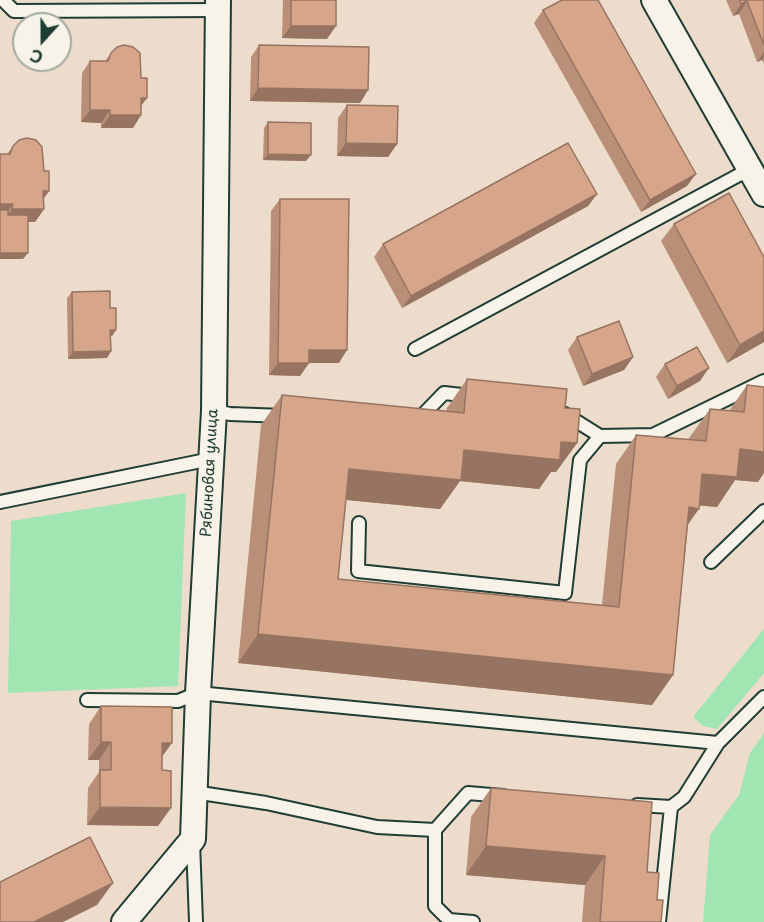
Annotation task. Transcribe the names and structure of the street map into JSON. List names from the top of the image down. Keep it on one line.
{"streets":{"street":["Рябиновая улица"]},"north":"bottom"}
